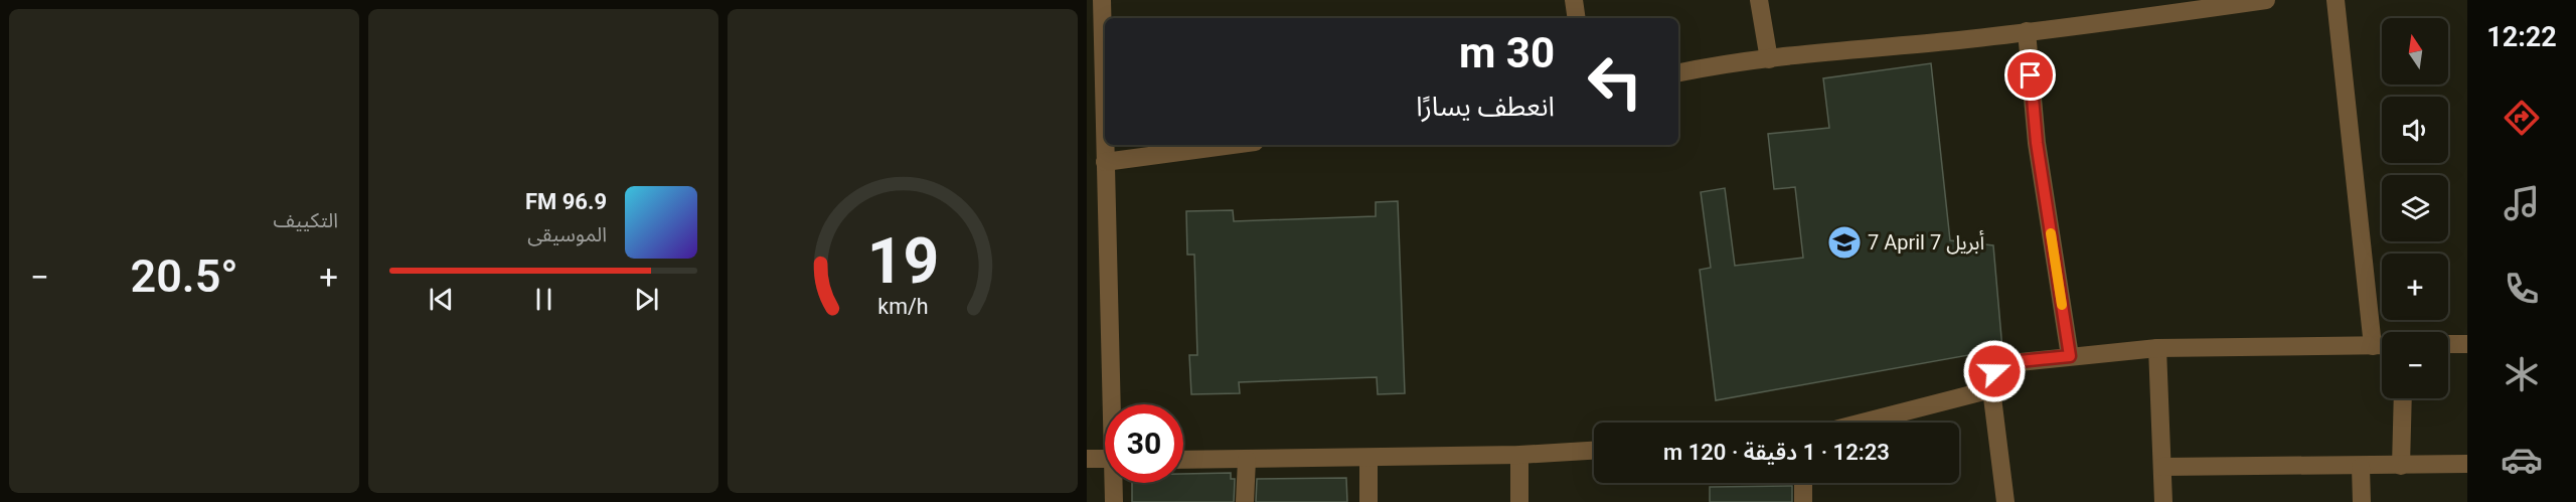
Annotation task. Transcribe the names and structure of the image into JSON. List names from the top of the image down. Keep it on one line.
{"places":{"school or university":["7 April 7 أبريل"]},"north":"top","page":{"tabs":"12:22","tile":"التكييف","map_buttons":["+","−"],"turn":["30 m","انعطف يسارًا"],"song":["96.9 FM","الموسيقى"],"heat":["−","20.5°","+"],"limit":"30","trip":"12:23 · 1 دقيقة · 120 m","gauge":["19","km/h"]}}
